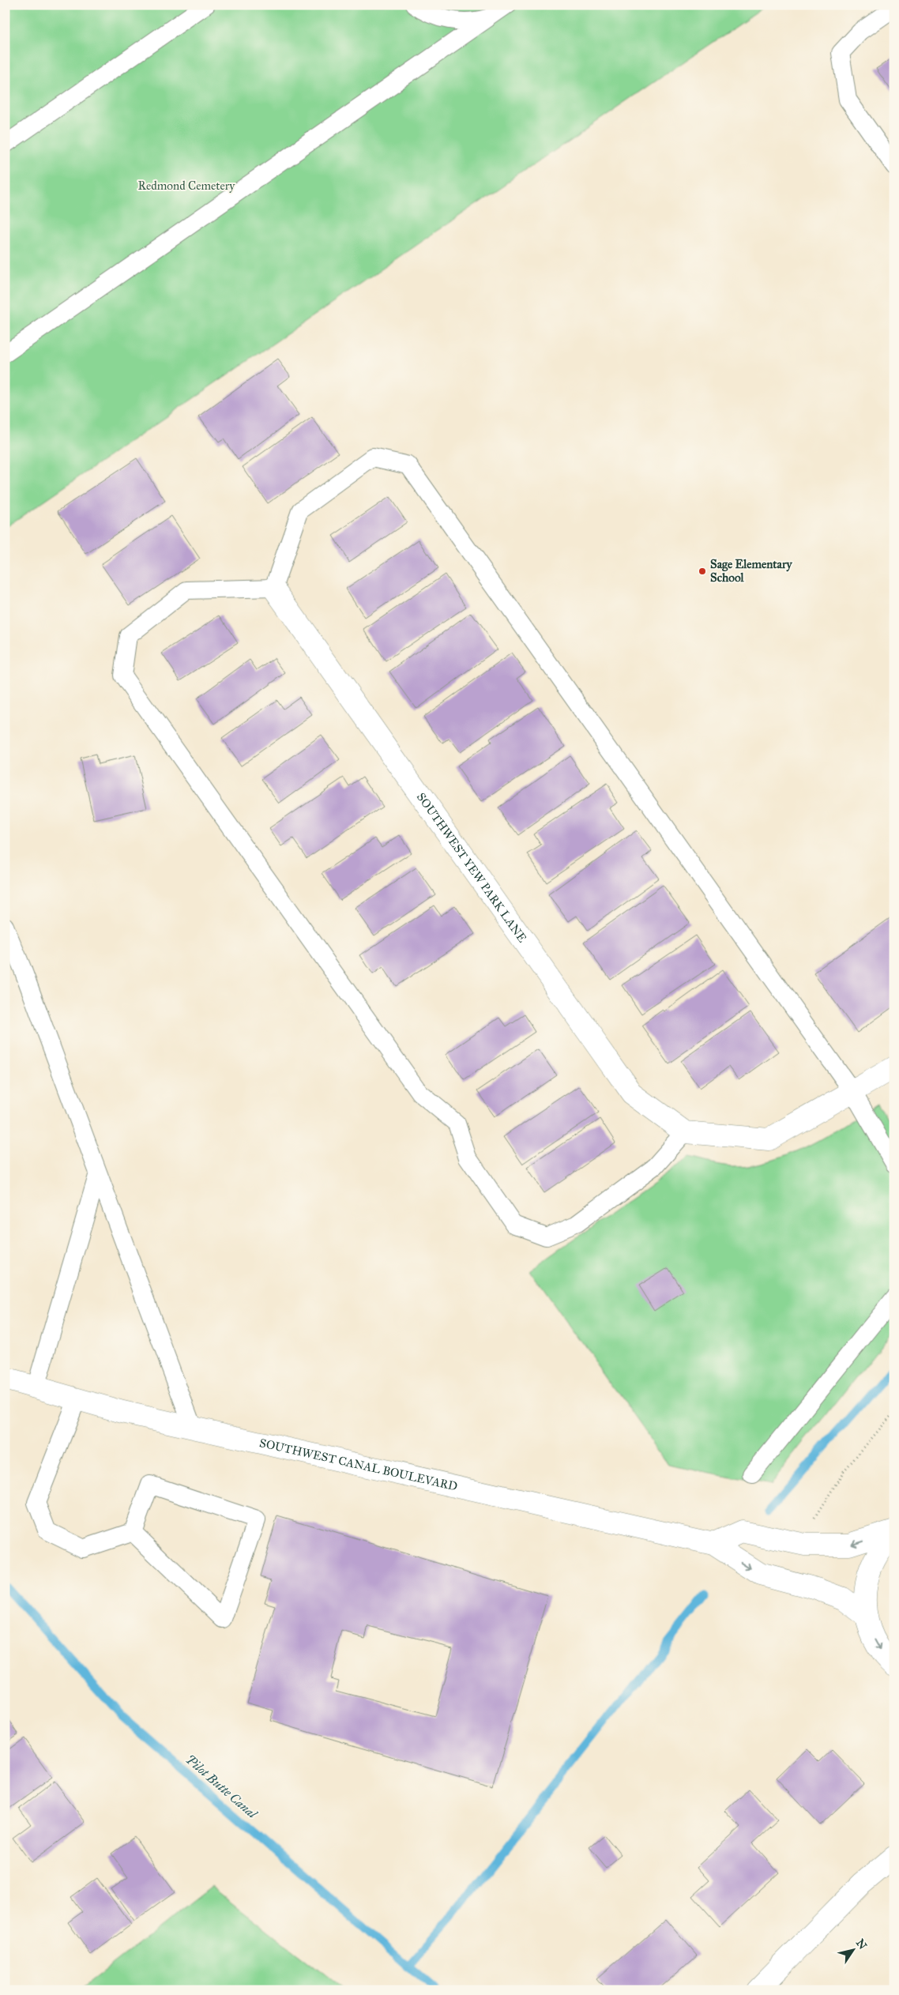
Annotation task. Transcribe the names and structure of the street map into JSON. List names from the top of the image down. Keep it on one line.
{"streets":{"main road":["SOUTHWEST YEW PARK LANE","SOUTHWEST CANAL BOULEVARD"]},"water":["Pilot Butte Canal"],"parks":["Redmond Cemetery"],"places":["Sage Elementary School"],"north":"top right"}
